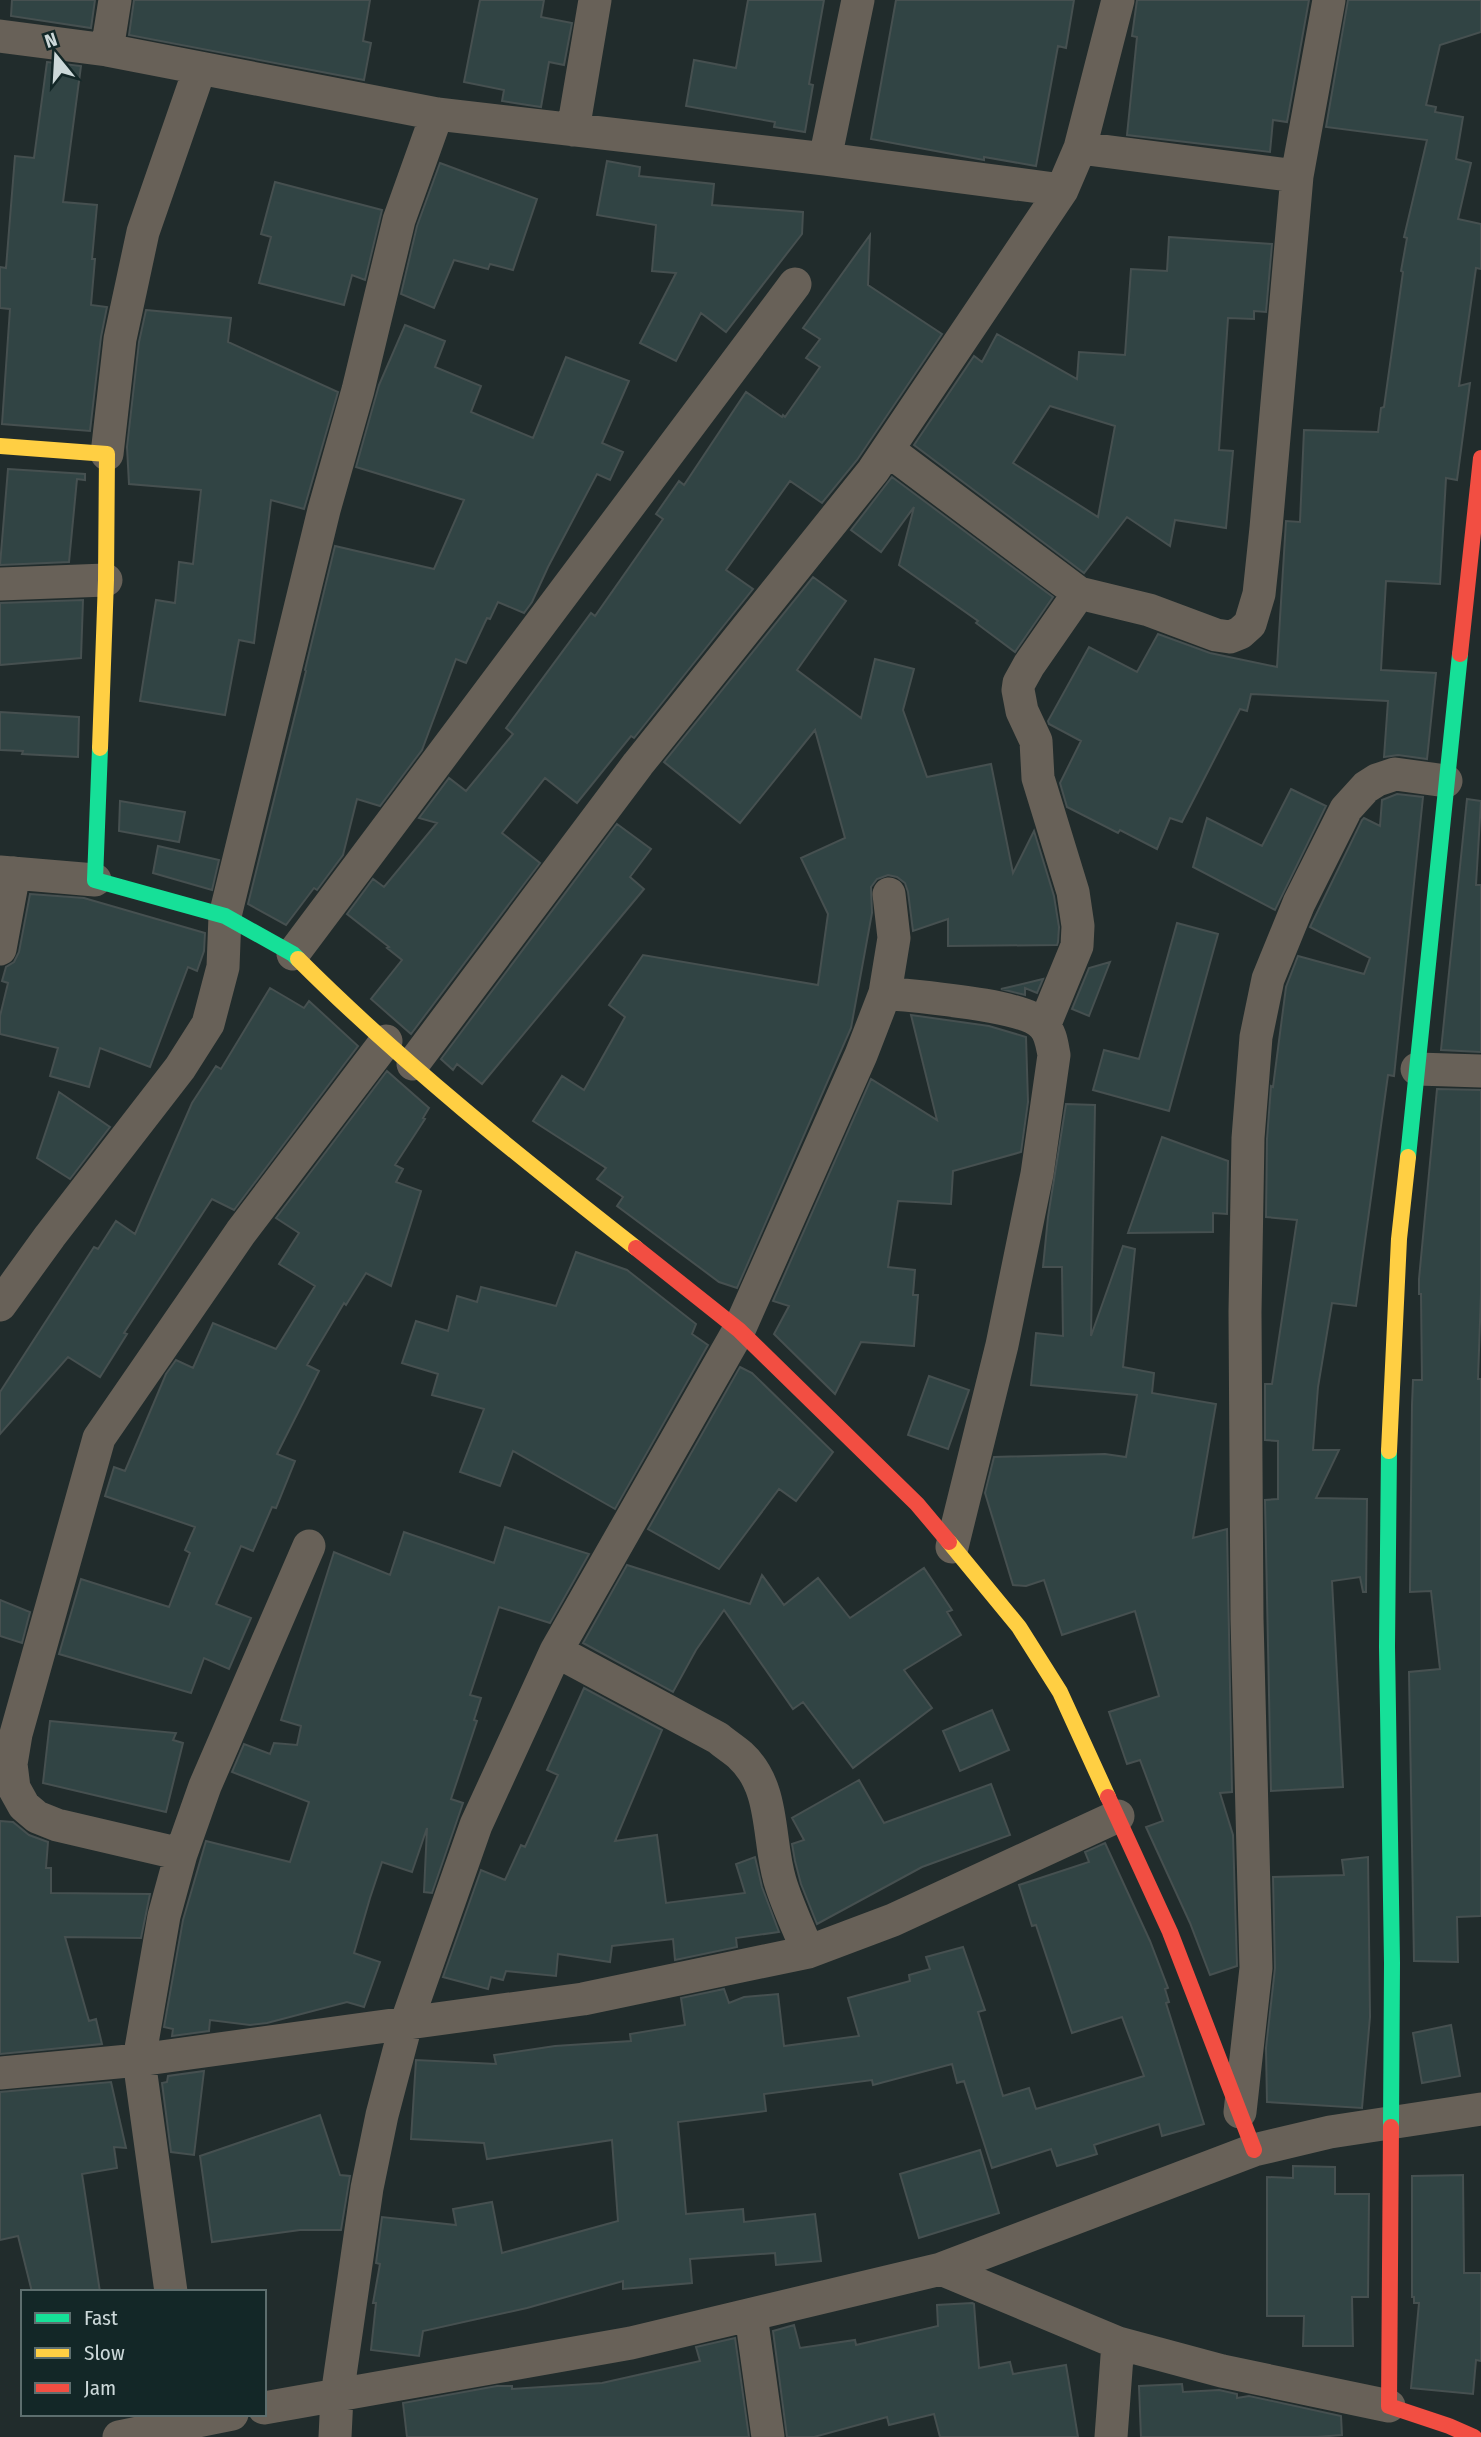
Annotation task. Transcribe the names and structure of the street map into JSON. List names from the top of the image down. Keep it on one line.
{"legend":["Fast","Slow","Jam"],"north":"top"}
